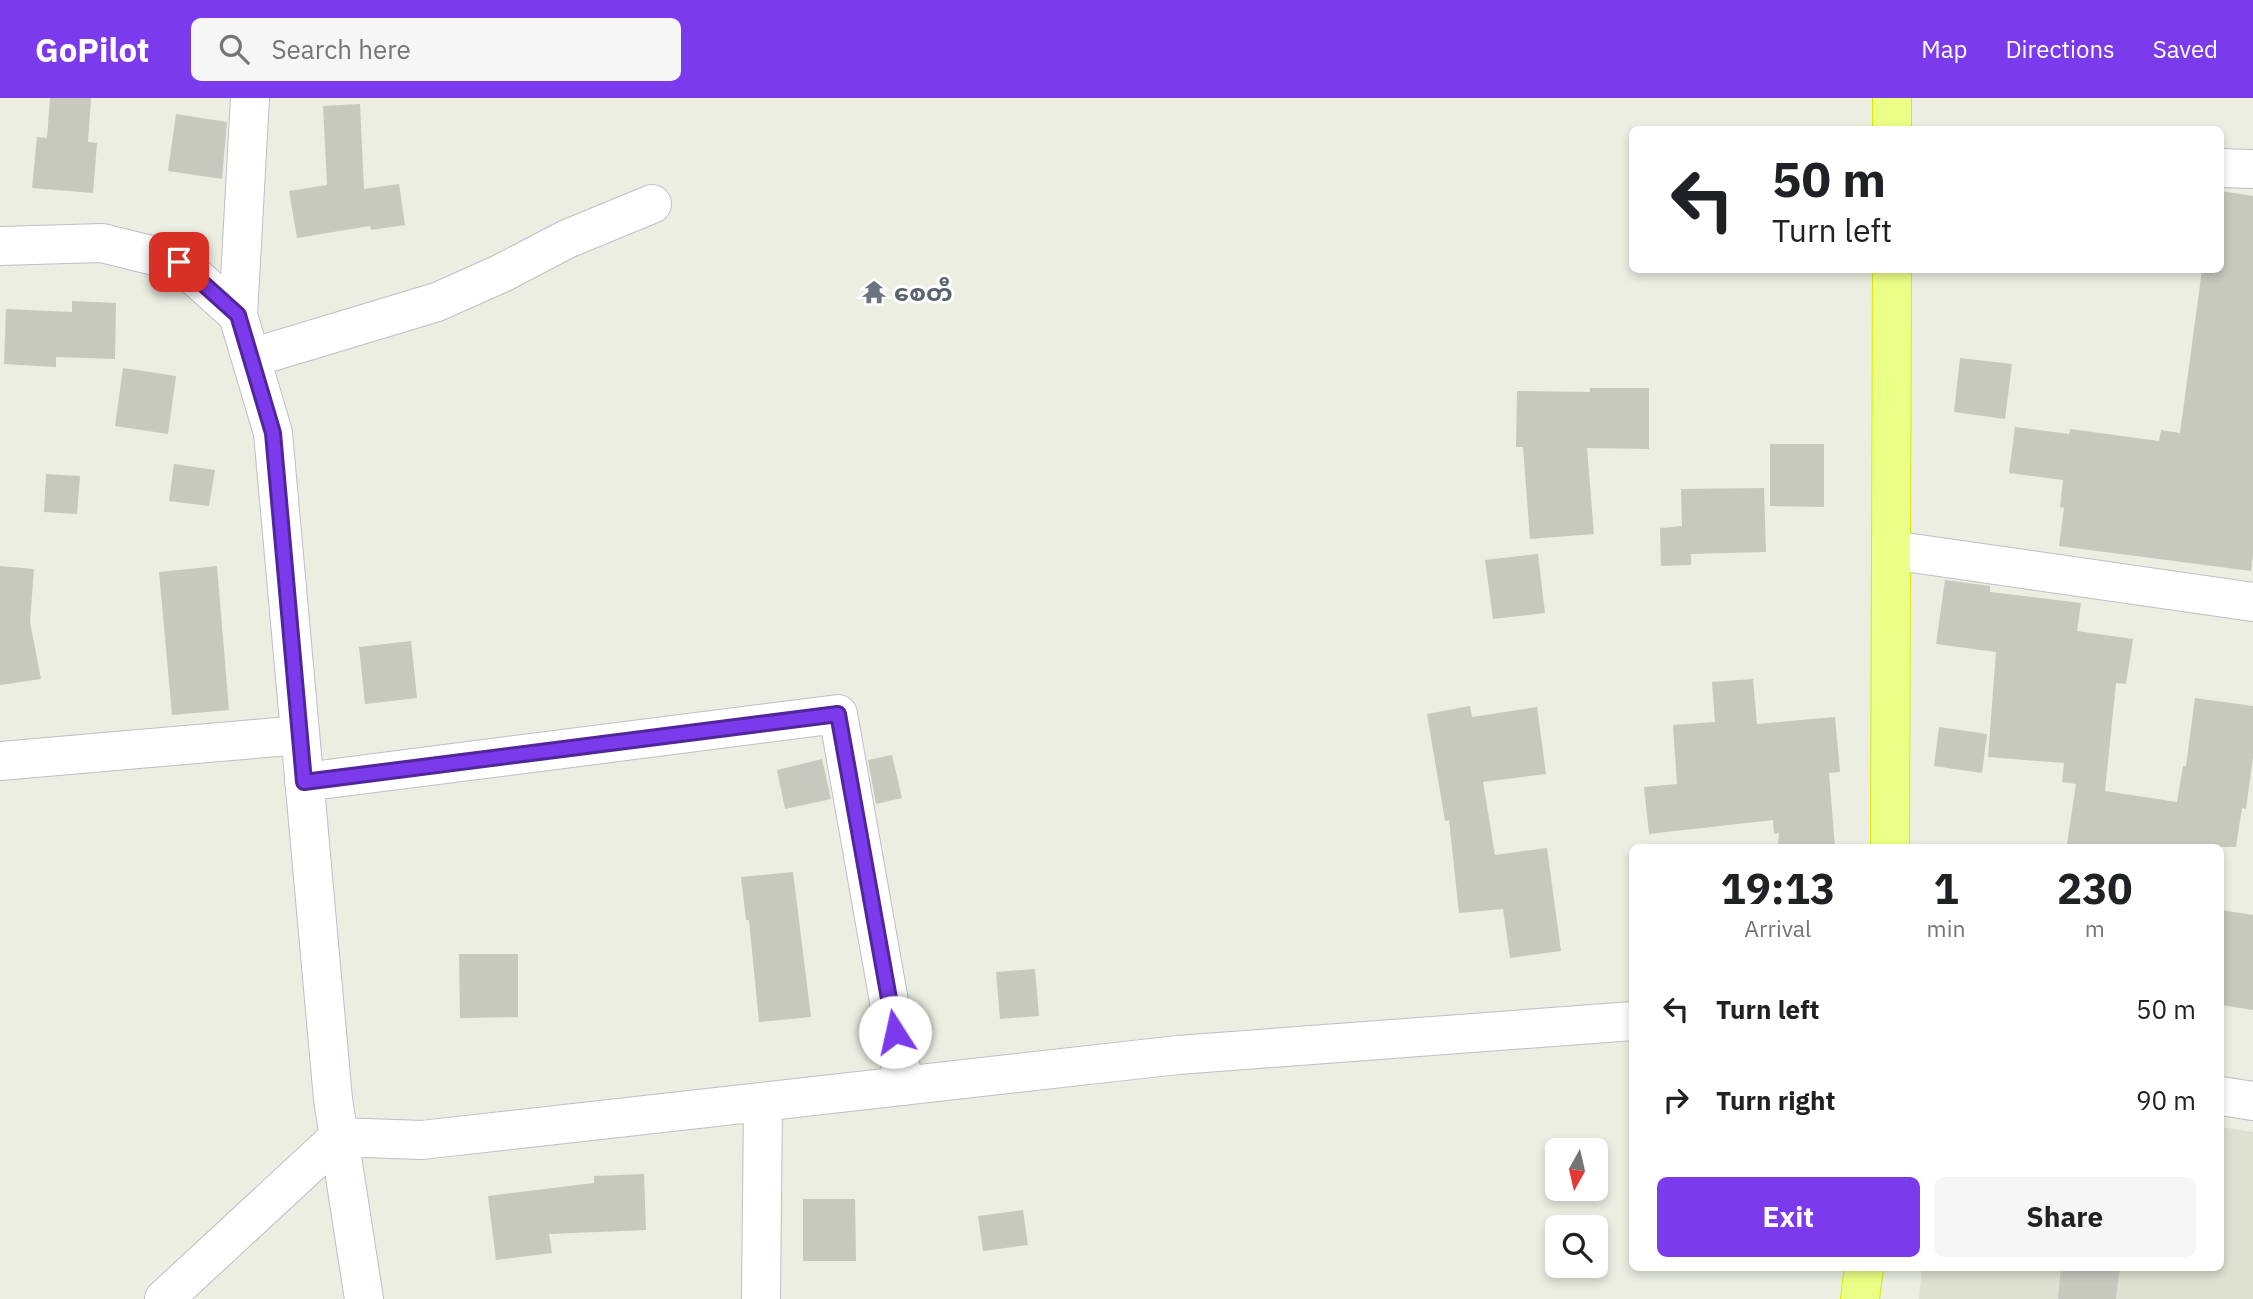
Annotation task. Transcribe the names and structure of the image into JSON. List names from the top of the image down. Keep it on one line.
{"places":{"temple":["စေတီ"]},"north":"bottom","page":{"header":"GoPilot","search":"Search here","nav":["Map","Directions","Saved"],"turn":["50 m","Turn left"],"eta":["19:13","Arrival","1","min","230","m"],"list":[{"name":"Turn left","value":"50 m"},{"name":"Turn right","value":"90 m"}],"buttons":["Exit","Share"]}}
